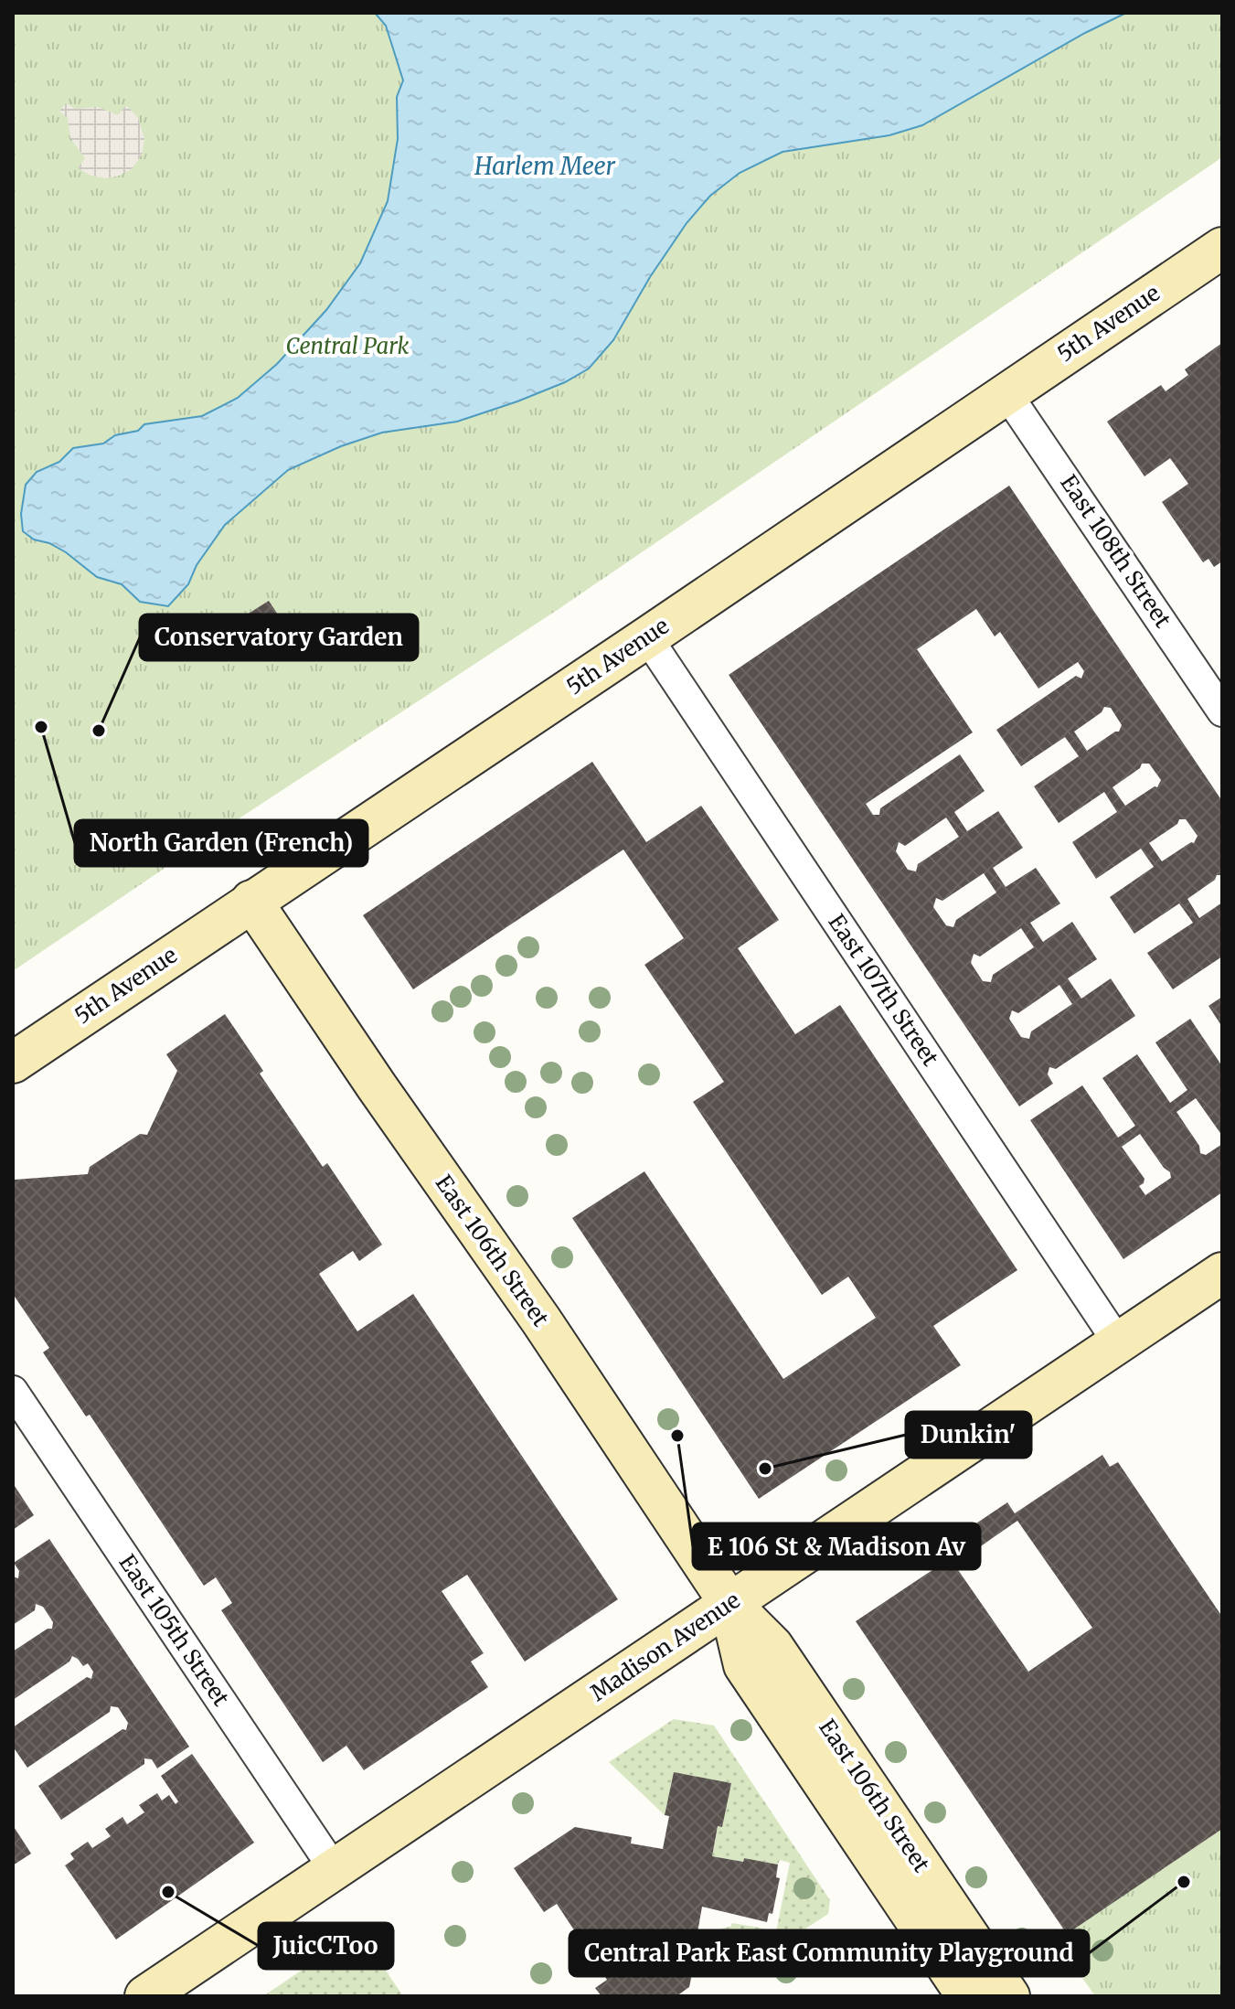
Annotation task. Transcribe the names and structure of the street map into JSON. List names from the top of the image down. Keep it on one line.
{"streets":{"main road":["5th Avenue","East 106th Street","Madison Avenue"],"street":["East 108th Street","East 107th Street","East 105th Street"]},"crossings":[["5th Avenue","East 108th Street"],["5th Avenue","East 107th Street"],["5th Avenue","East 106th Street"],["East 107th Street","Madison Avenue"],["East 106th Street","Madison Avenue"],["East 105th Street","Madison Avenue"]],"water":["Harlem Meer"],"parks":["Central Park"],"places":["North Garden (French)","Conservatory Garden","E 106 St & Madison Av","Dunkin'","Central Park East Community Playground","JuicCToo"]}
